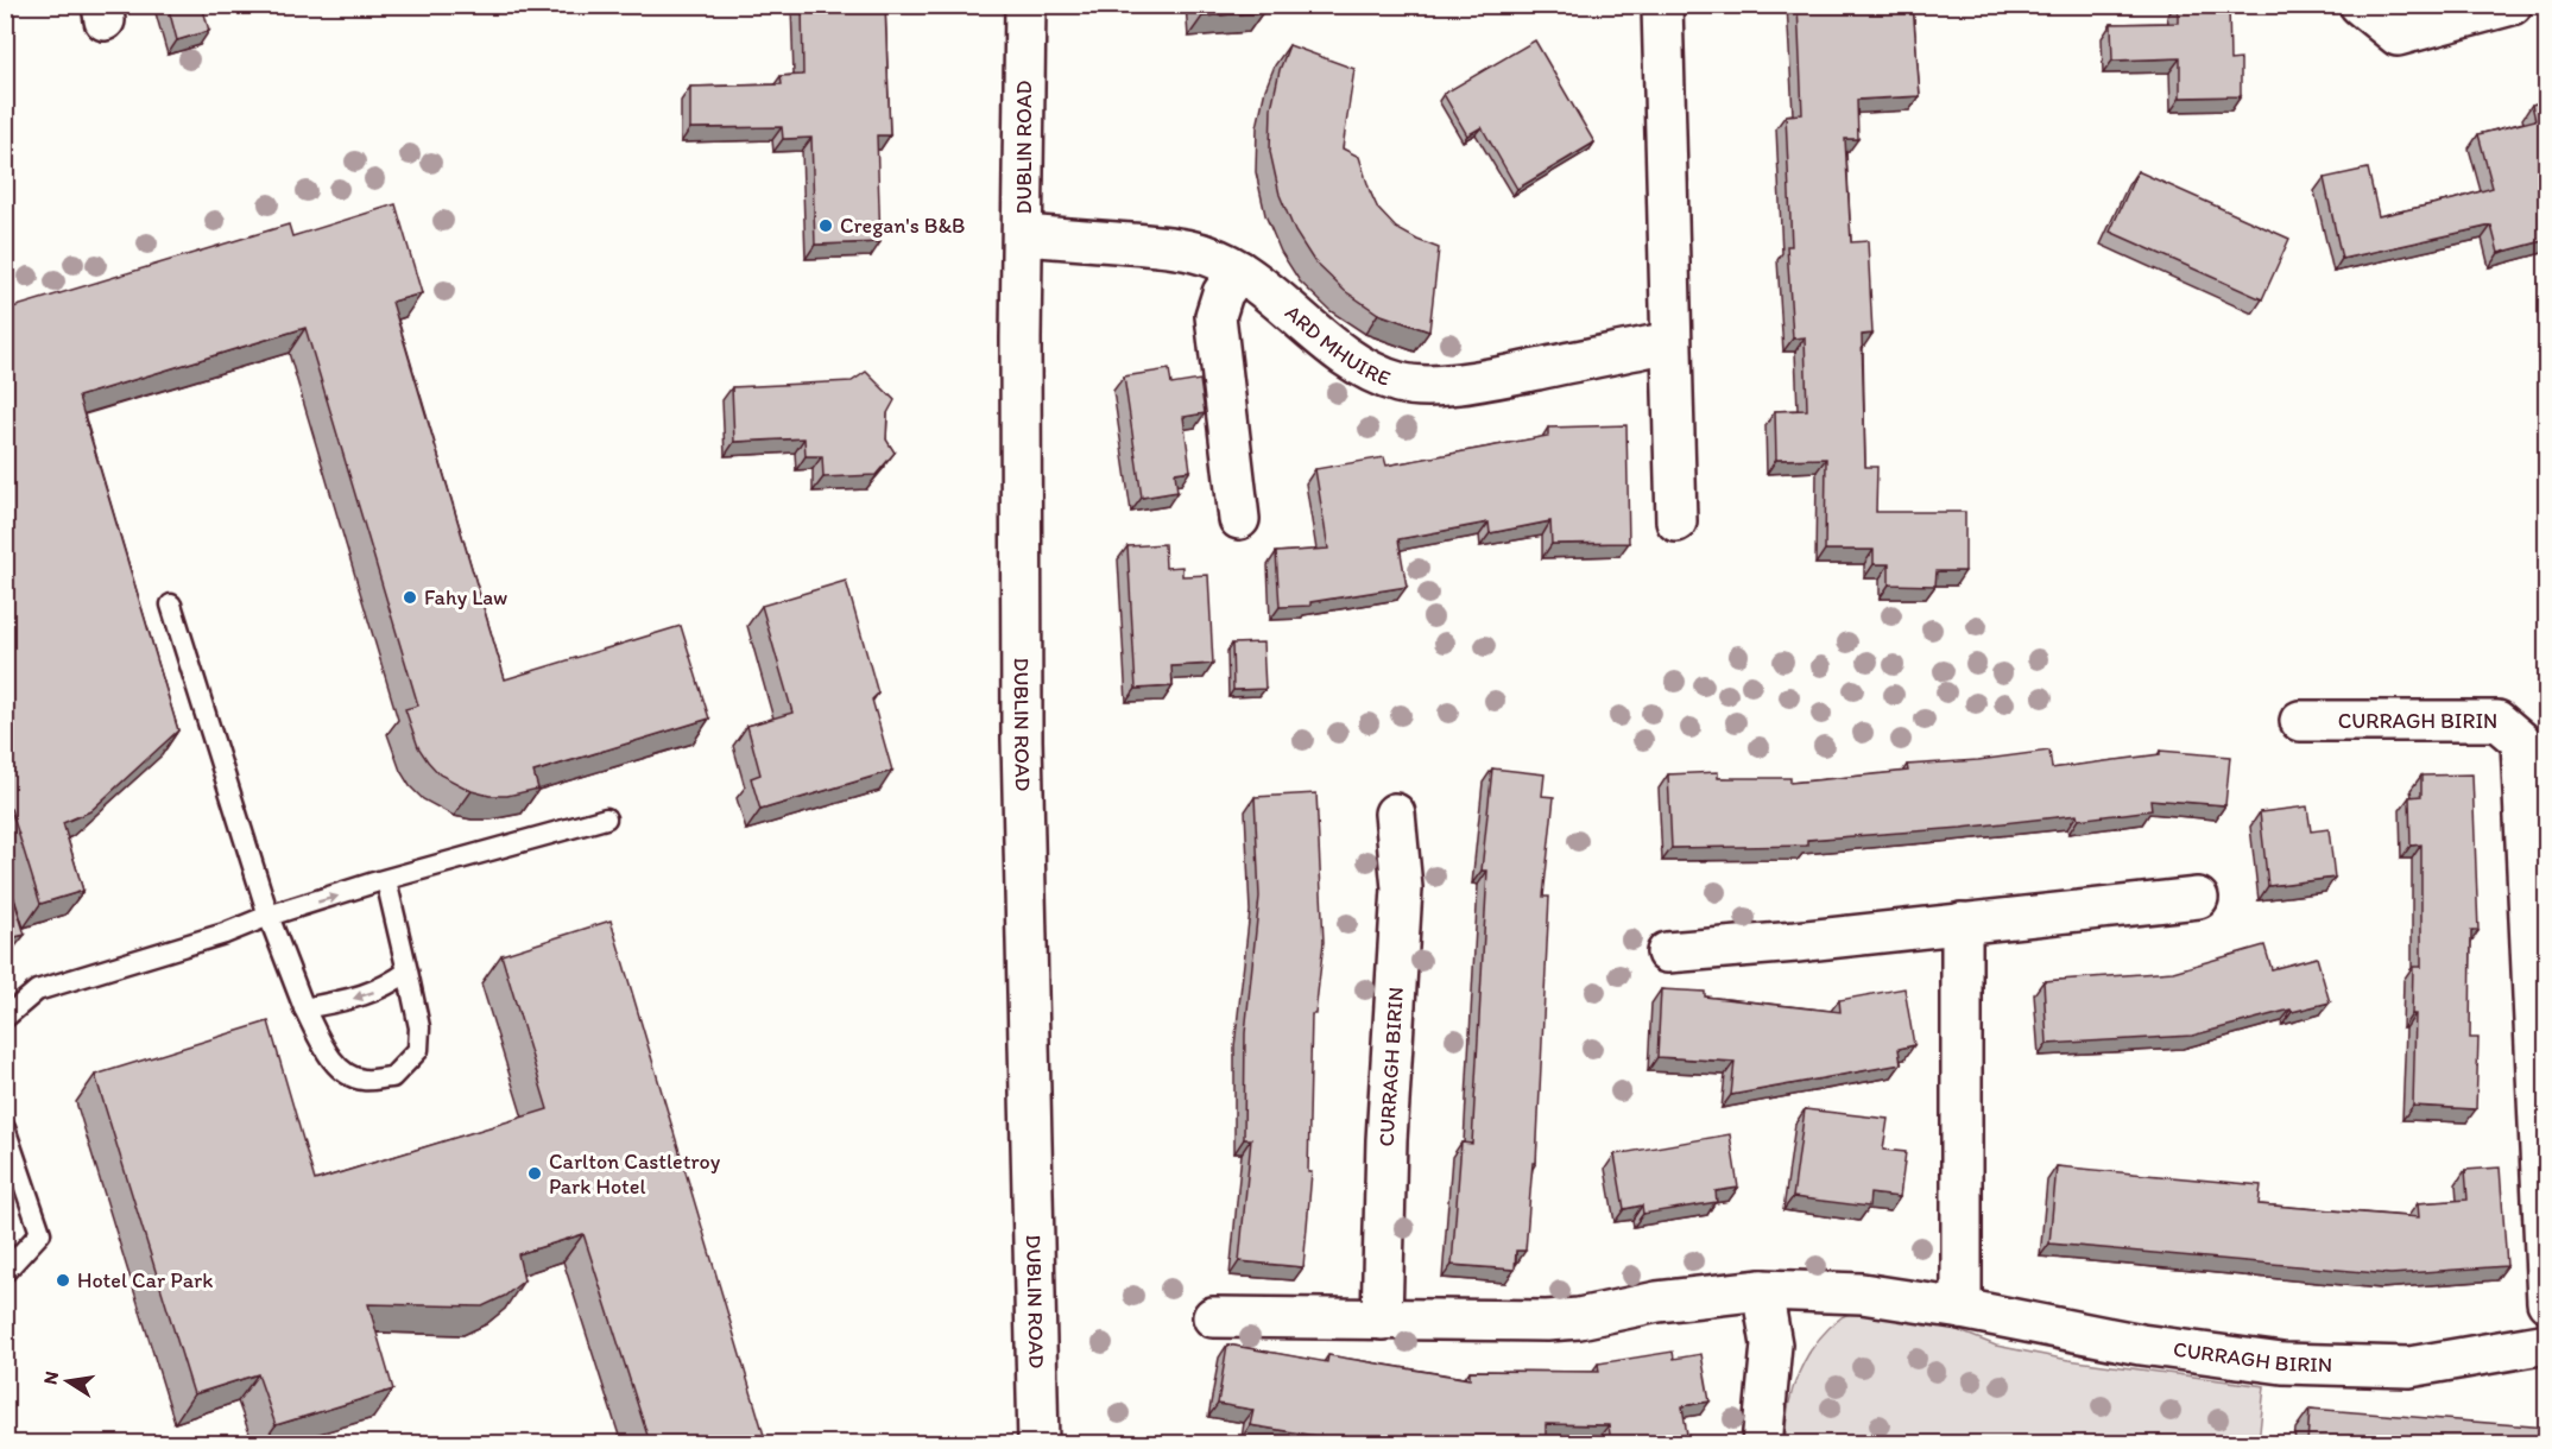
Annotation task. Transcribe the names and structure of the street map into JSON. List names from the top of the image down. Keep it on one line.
{"streets":{"street":["DUBLIN ROAD","ARD MHUIRE","CURRAGH BIRIN"]},"crossings":[["DUBLIN ROAD","ARD MHUIRE"]],"places":["Cregan's B&B","Fahy Law","Carlton Castletroy Park Hotel","Hotel Car Park"],"north":"left"}
